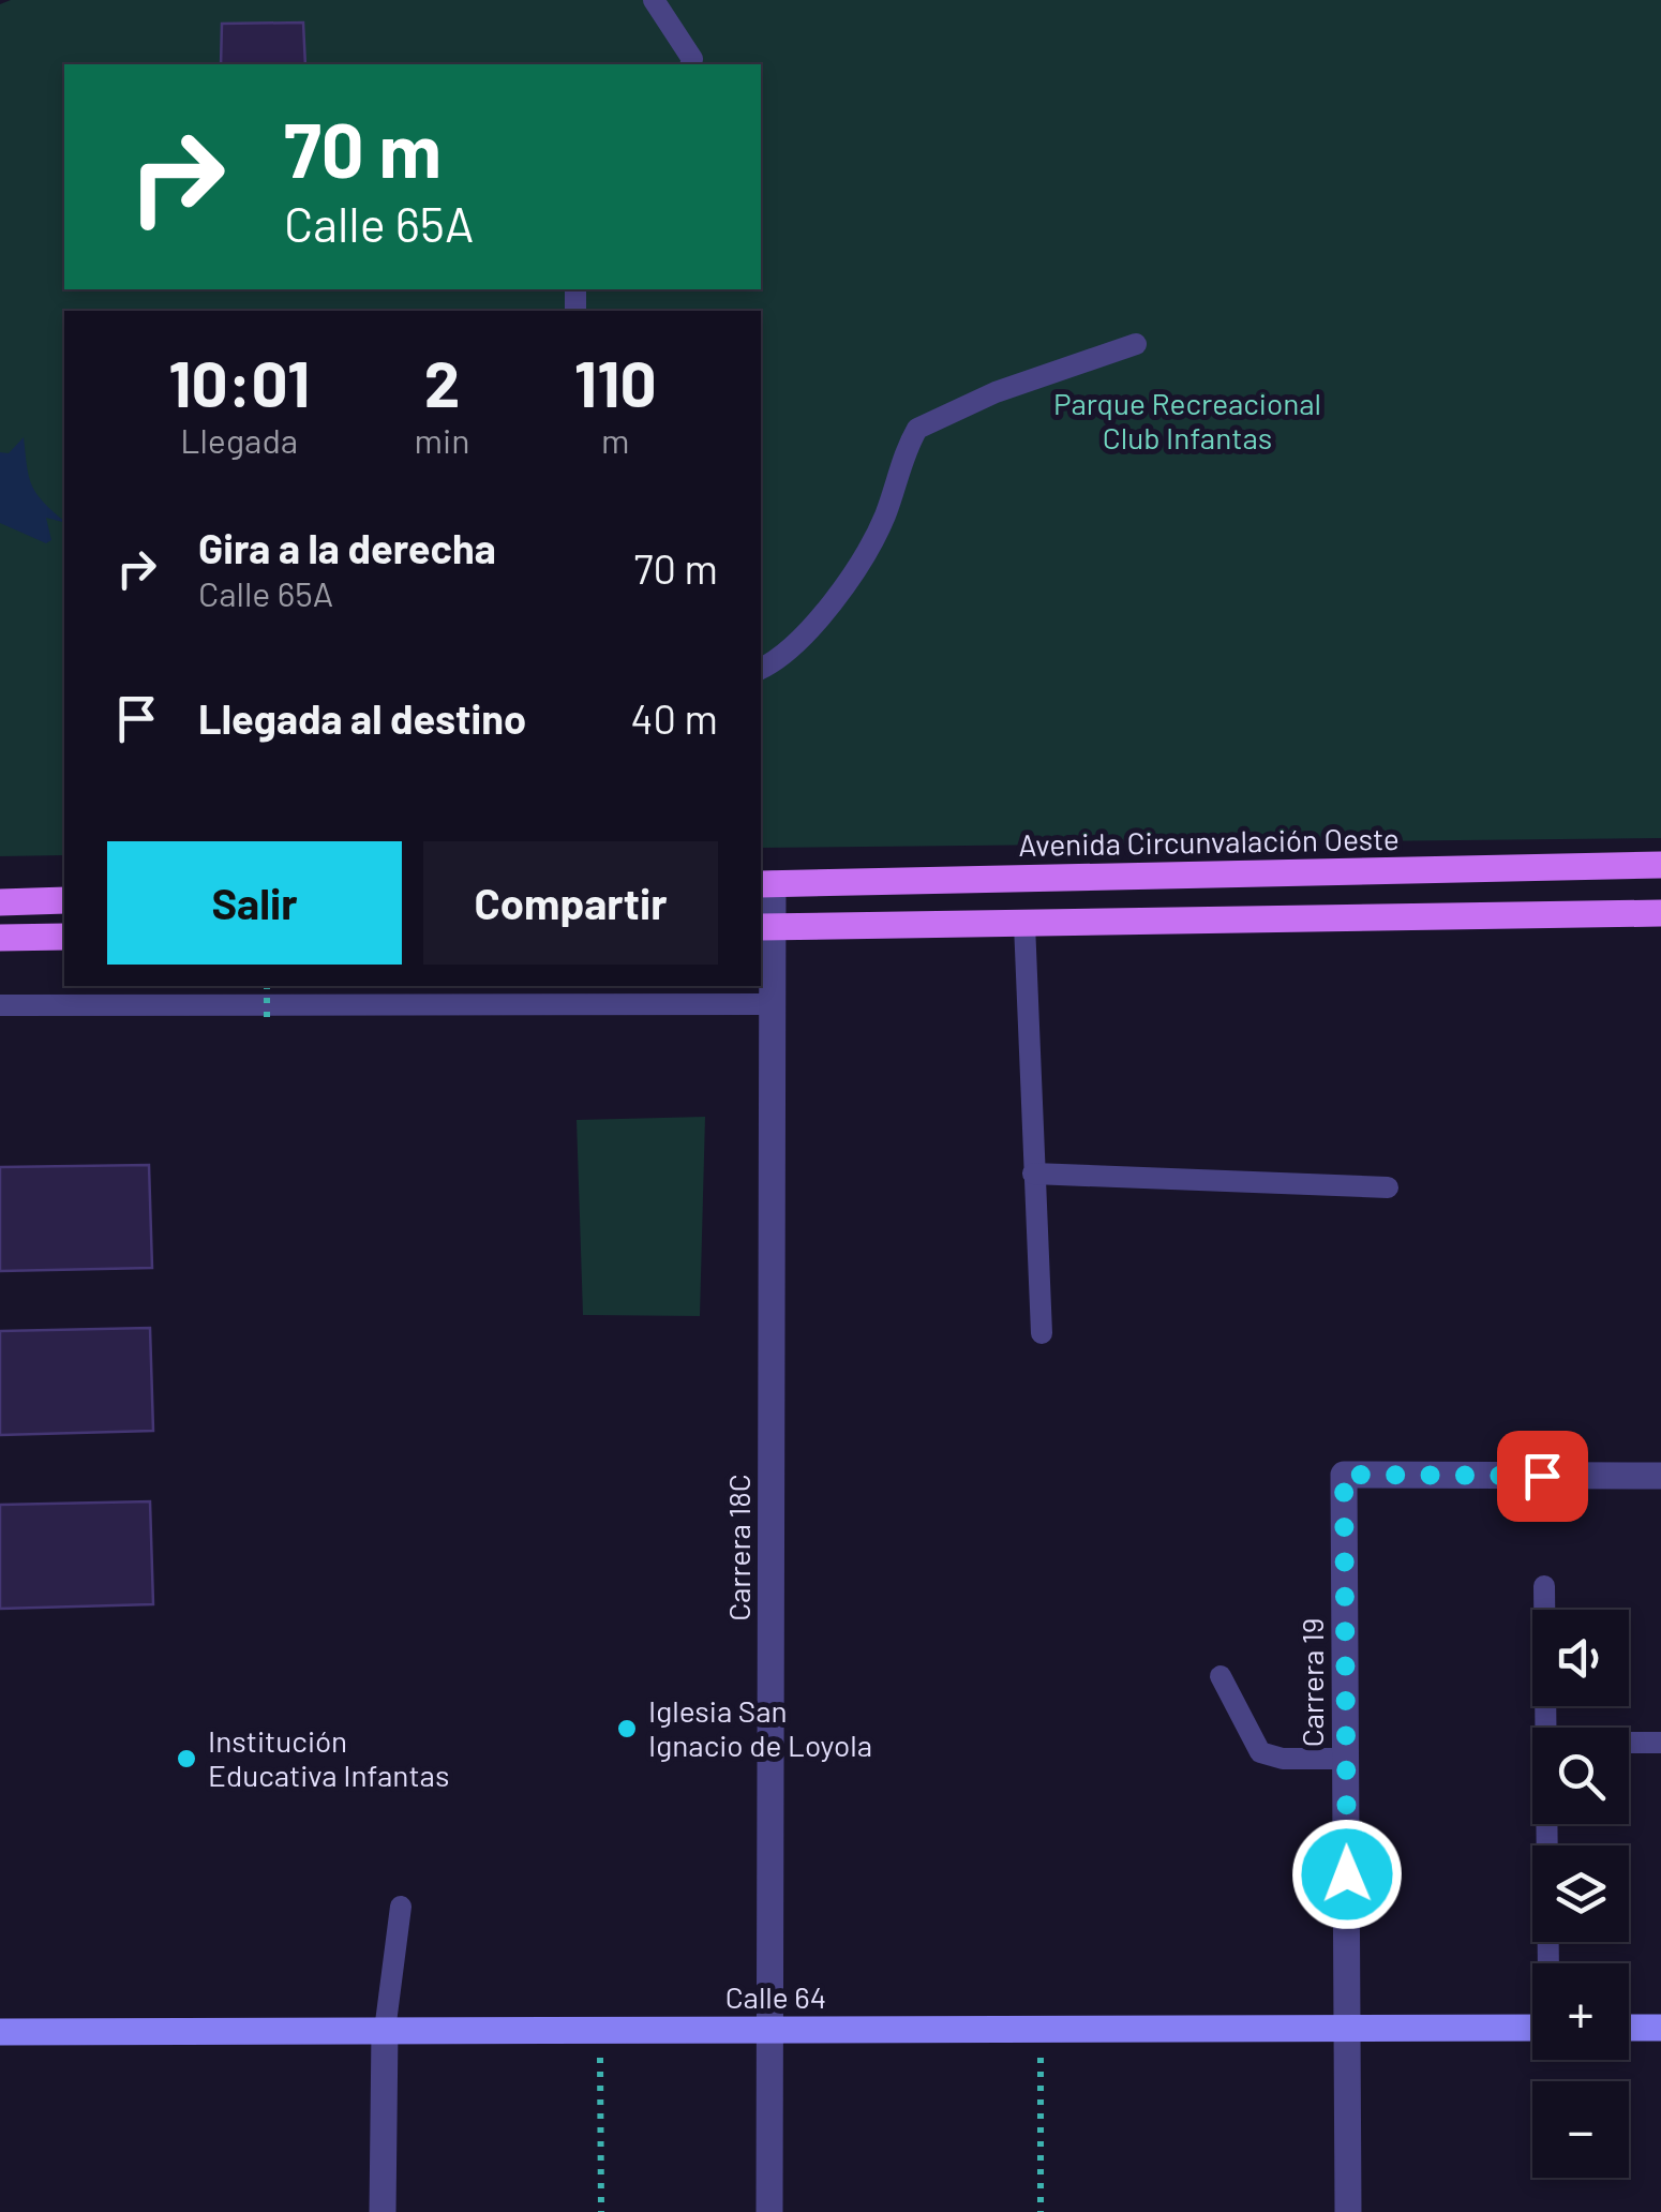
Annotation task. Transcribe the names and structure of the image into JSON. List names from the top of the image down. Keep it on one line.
{"streets":{"main road":["Avenida Circunvalación Oeste"],"street":["Carrera 18C","Carrera 19","Calle 64"]},"crossings":[["Avenida Circunvalación Oeste","Carrera 18C"],["Carrera 18C","Calle 64"],["Carrera 19","Calle 64"]],"parks":["Parque Recreacional Club Infantas"],"places":["Iglesia San Ignacio de Loyola","Institución Educativa Infantas"],"page":{"turn":["70 m","Calle 65A"],"eta":["10:01","Llegada","2","min","110","m"],"list":[{"name":"Gira a la derecha","note":"Calle 65A","value":"70 m"},{"name":"Llegada al destino","value":"40 m"}],"buttons":["Salir","Compartir"],"map_buttons":["+","−"]}}
